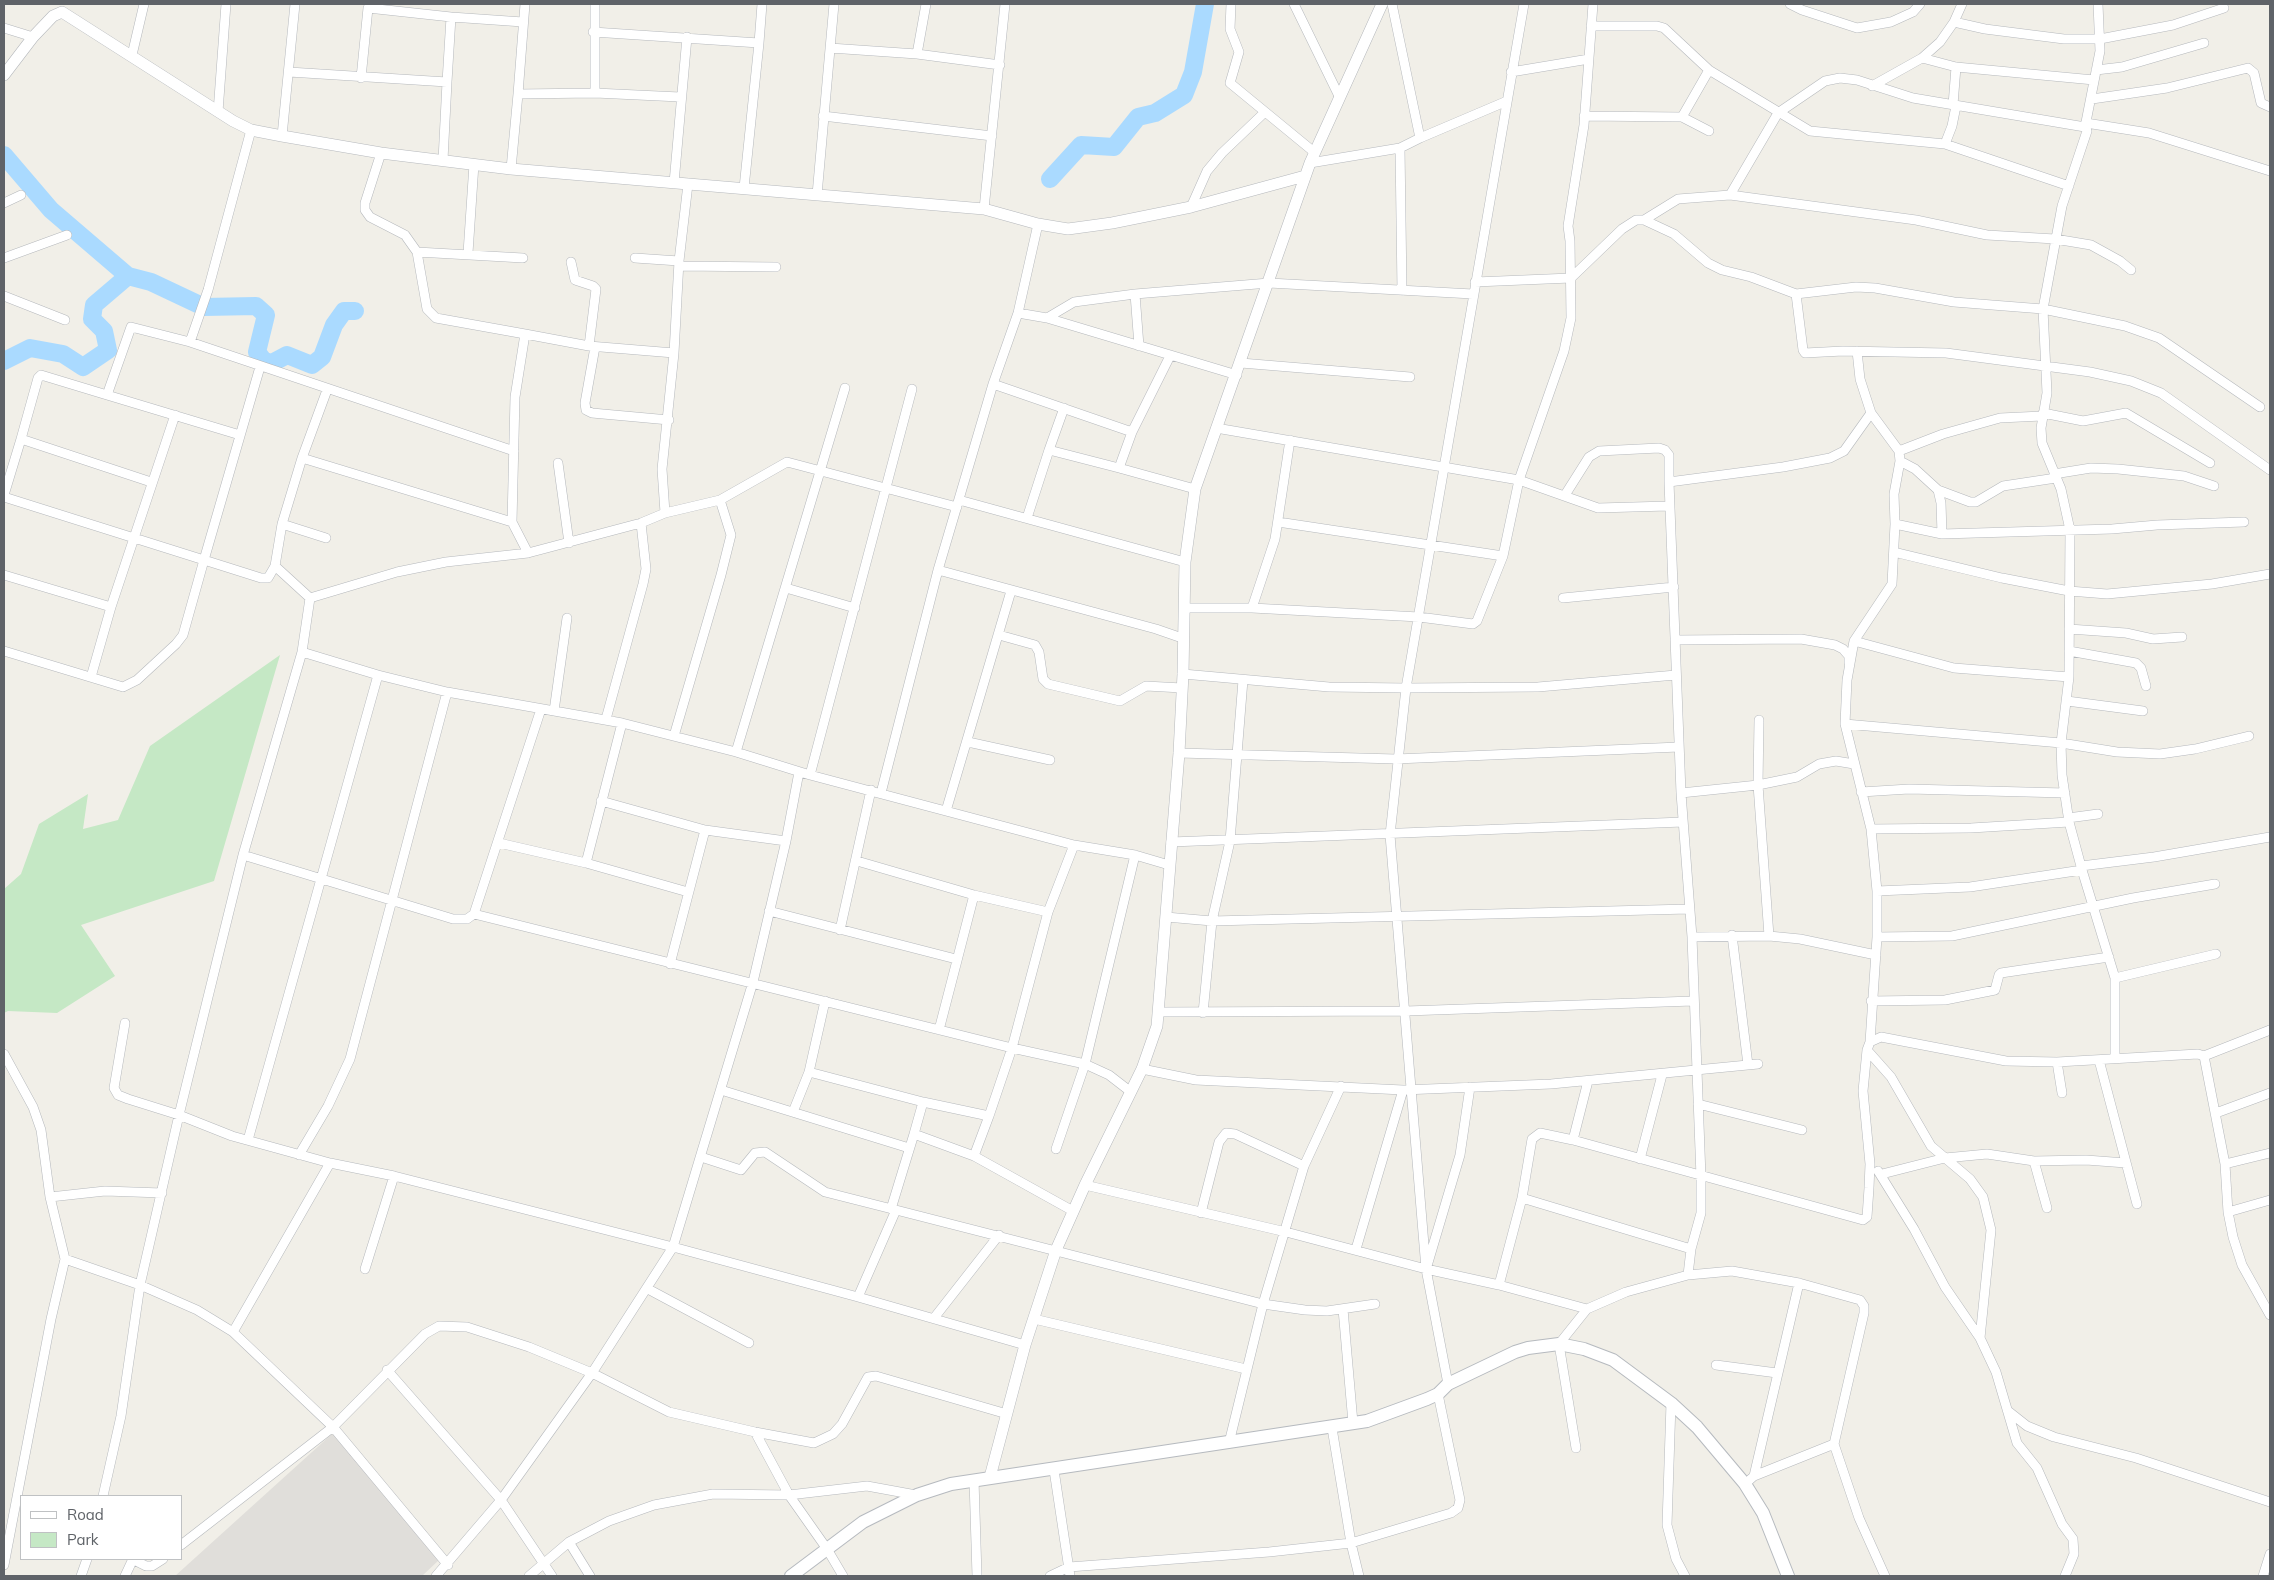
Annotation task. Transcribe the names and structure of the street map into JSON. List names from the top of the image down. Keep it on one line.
{"legend":["Road","Park"]}
